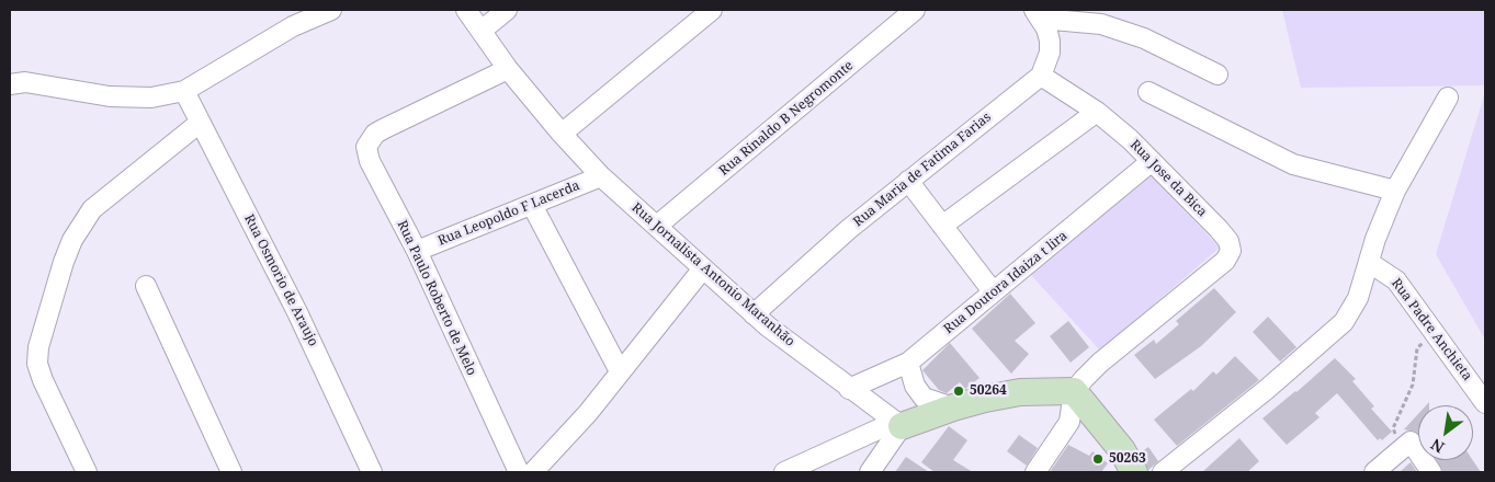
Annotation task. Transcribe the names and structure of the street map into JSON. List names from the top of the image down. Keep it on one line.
{"streets":{"street":["Rua Rinaldo B Negromonte","Rua Maria de Fatima Farias","Rua Jose da Bica","Rua Leopoldo F Lacerda","Rua Jornalista Antonio Maranhão","Rua Osmorio de Araujo","Rua Doutora Idaiza t lira","Rua Paulo Roberto de Melo","Rua Padre Anchieta"]},"crossings":[["Rua Rinaldo B Negromonte","Rua Jornalista Antonio Maranhão"],["Rua Maria de Fatima Farias","Rua Jose da Bica"],["Rua Maria de Fatima Farias","Rua Jornalista Antonio Maranhão"],["Rua Jose da Bica","Rua Doutora Idaiza t lira"],["Rua Leopoldo F Lacerda","Rua Jornalista Antonio Maranhão"],["Rua Leopoldo F Lacerda","Rua Paulo Roberto de Melo"],["Rua Jornalista Antonio Maranhão","Rua Doutora Idaiza t lira"],["Rua Jornalista Antonio Maranhão","Rua Paulo Roberto de Melo"]],"places":["50264","50263"],"north":"bottom left"}
